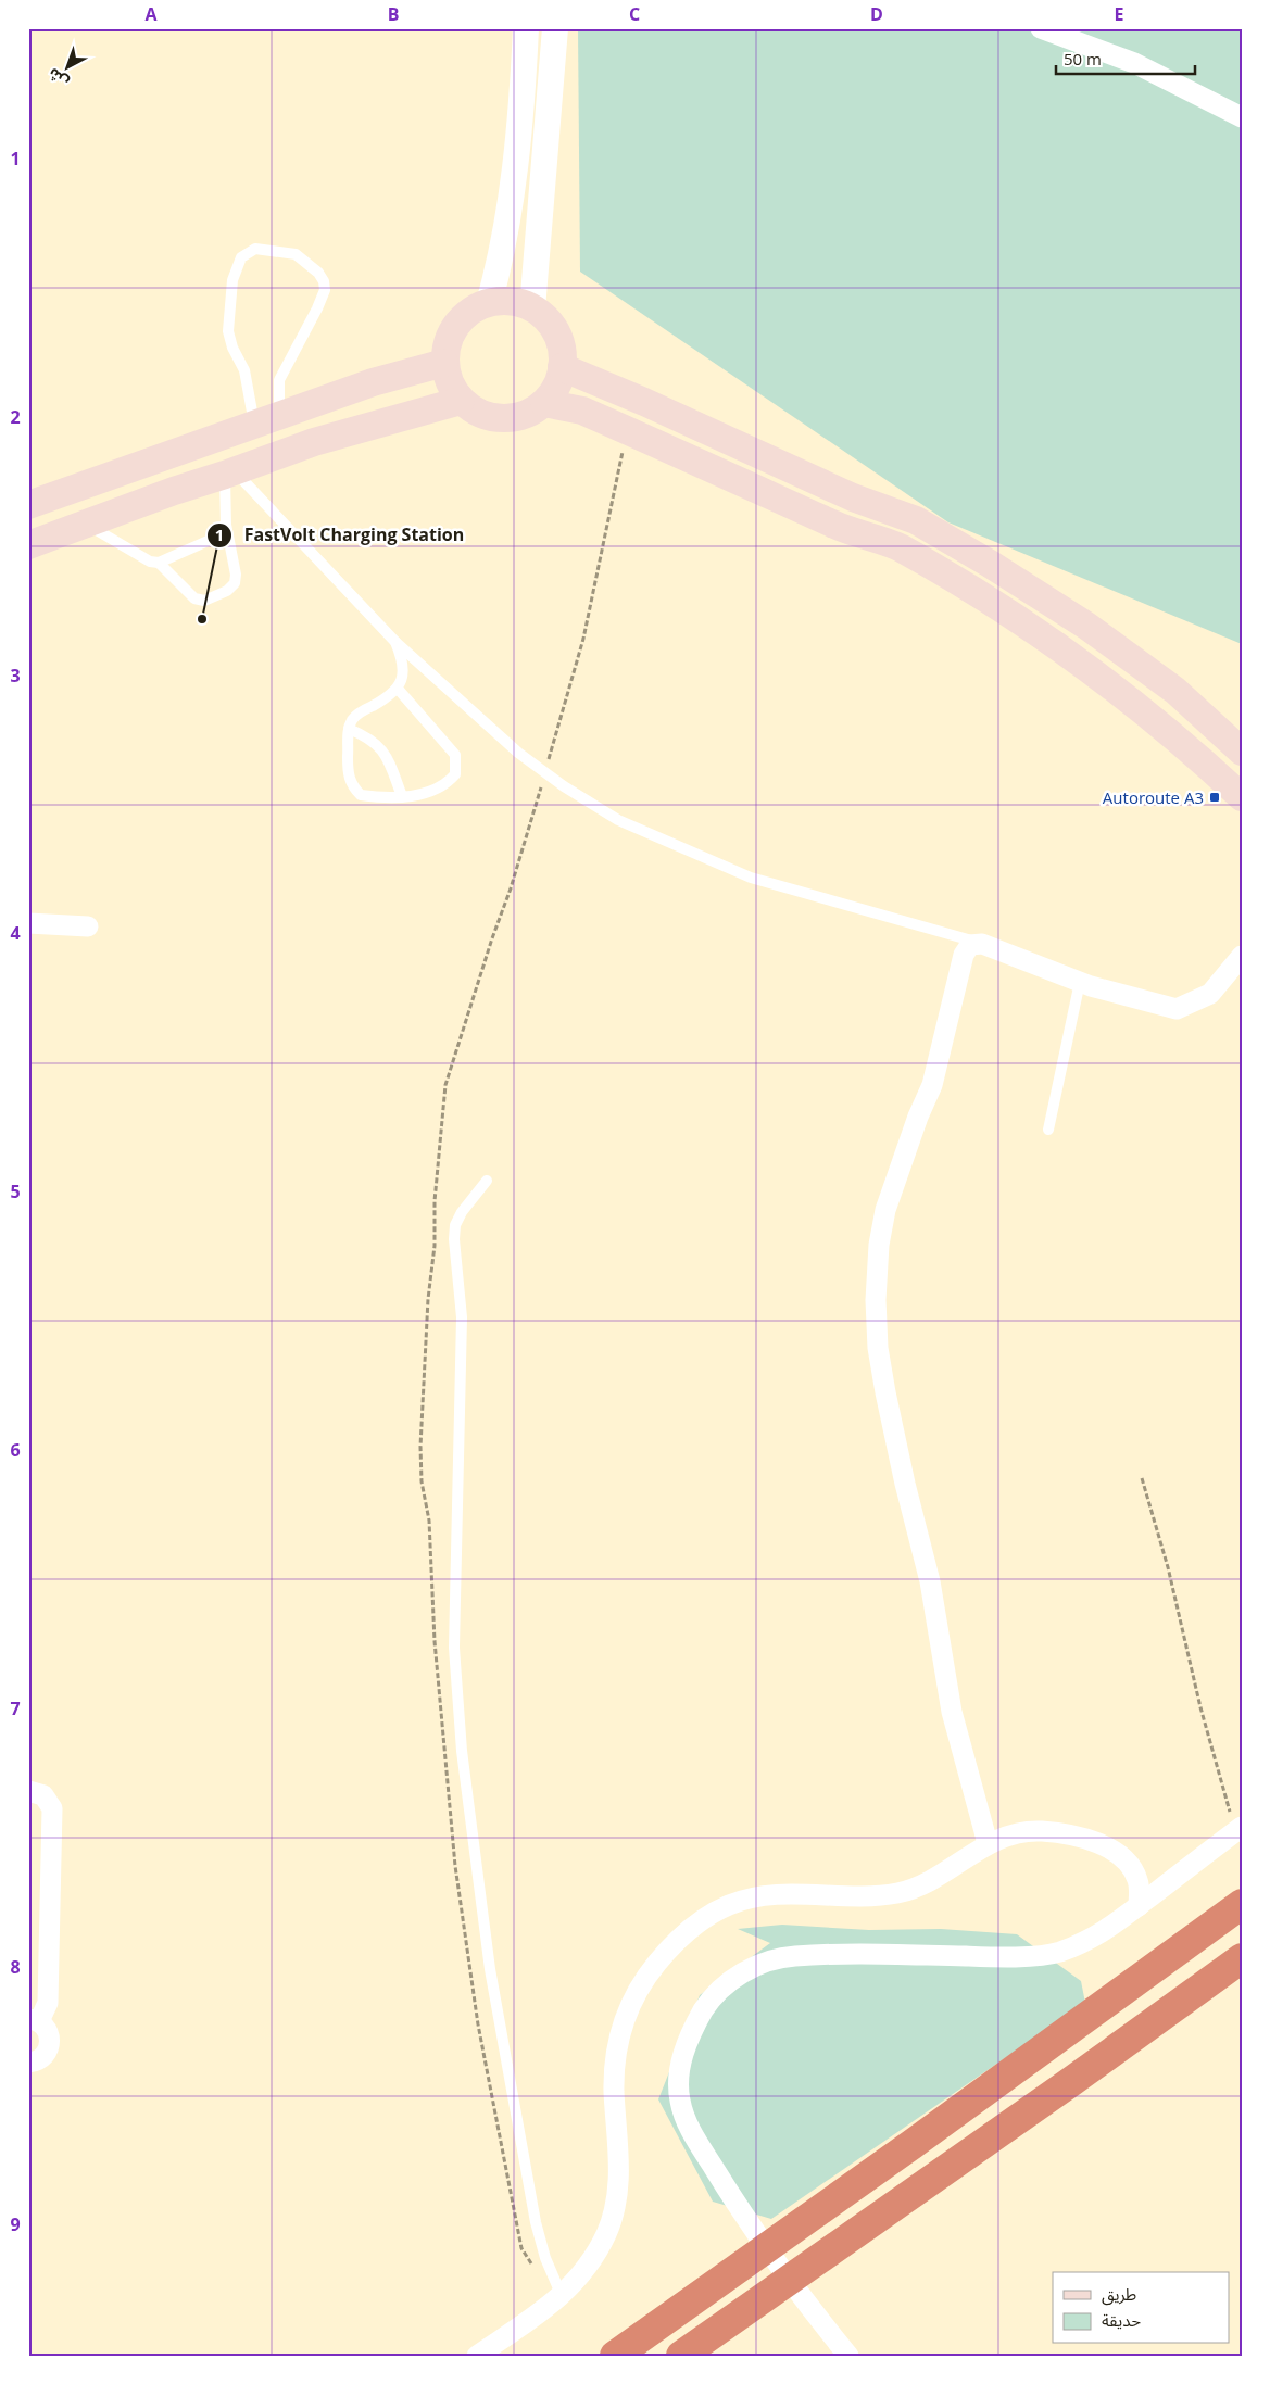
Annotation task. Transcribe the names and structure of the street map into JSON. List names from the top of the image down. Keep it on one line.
{"places":{"other":["FastVolt Charging Station"],"transit":["Autoroute A3"]},"legend":["طريق","حديقة"],"scale_bar":"50 m","north":"bottom left","grid":{"columns":["A","B","C","D","E"],"rows":["1","2","3","4","5","6","7","8","9"]}}
